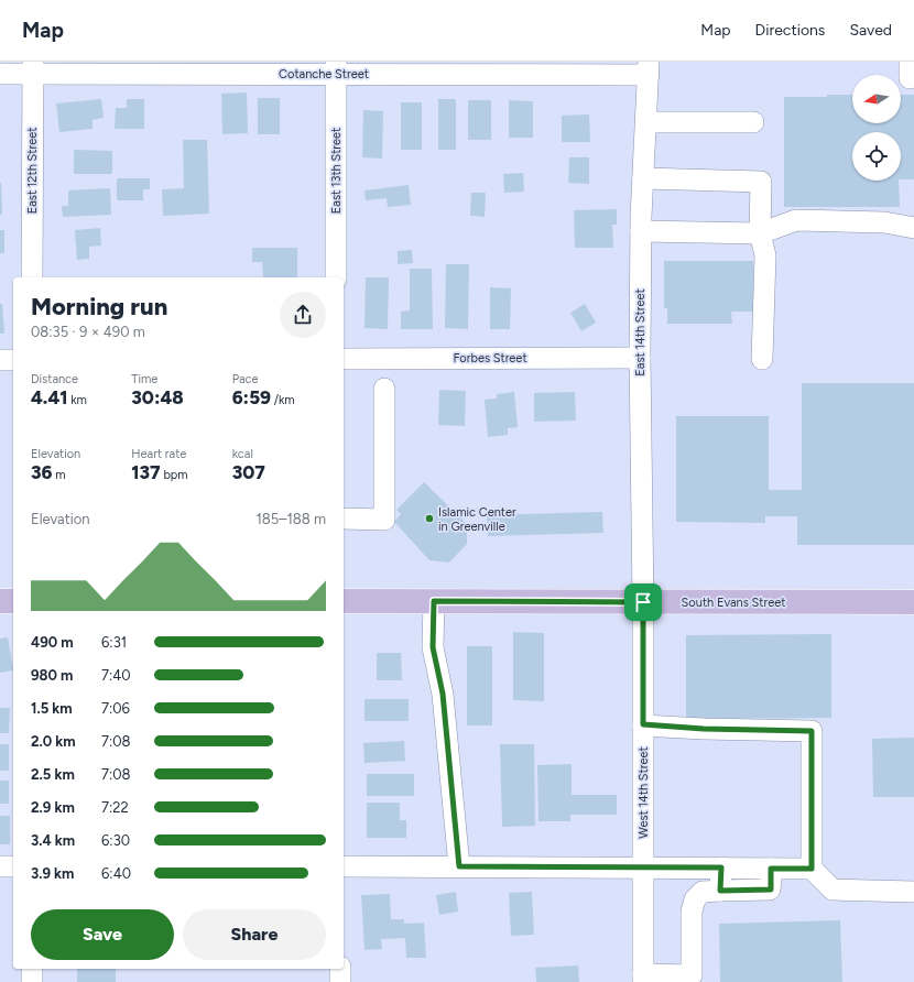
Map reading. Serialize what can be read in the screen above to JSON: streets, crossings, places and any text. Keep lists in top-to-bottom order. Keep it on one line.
{"streets":{"main road":["South Evans Street"],"street":["Cotanche Street","East 12th Street","East 13th Street","East 14th Street","Forbes Street","West 14th Street"]},"crossings":[["Cotanche Street","East 12th Street"],["Cotanche Street","East 13th Street"],["Cotanche Street","East 14th Street"],["East 14th Street","Forbes Street"],["East 14th Street","South Evans Street"],["East 14th Street","West 14th Street"],["South Evans Street","West 14th Street"]],"places":["Islamic Center in Greenville"],"north":"left","page":{"header":"Map","nav":["Map","Directions","Saved"],"heading":["Morning run","08:35 · 9 × 490 m"],"stats":[["Distance","4.41 km"],["Time","30:48"],["Pace","6:59 /km"],["Elevation","36 m"],["Heart rate","137 bpm"],["kcal","307"]],"chart":["Elevation","185–188 m"],"list":[{"name":"490 m","note":"6:31"},{"name":"980 m","note":"7:40"},{"name":"1.5 km","note":"7:06"},{"name":"2.0 km","note":"7:08"},{"name":"2.5 km","note":"7:08"},{"name":"2.9 km","note":"7:22"},{"name":"3.4 km","note":"6:30"},{"name":"3.9 km","note":"6:40"}],"buttons":["Save","Share"]}}
